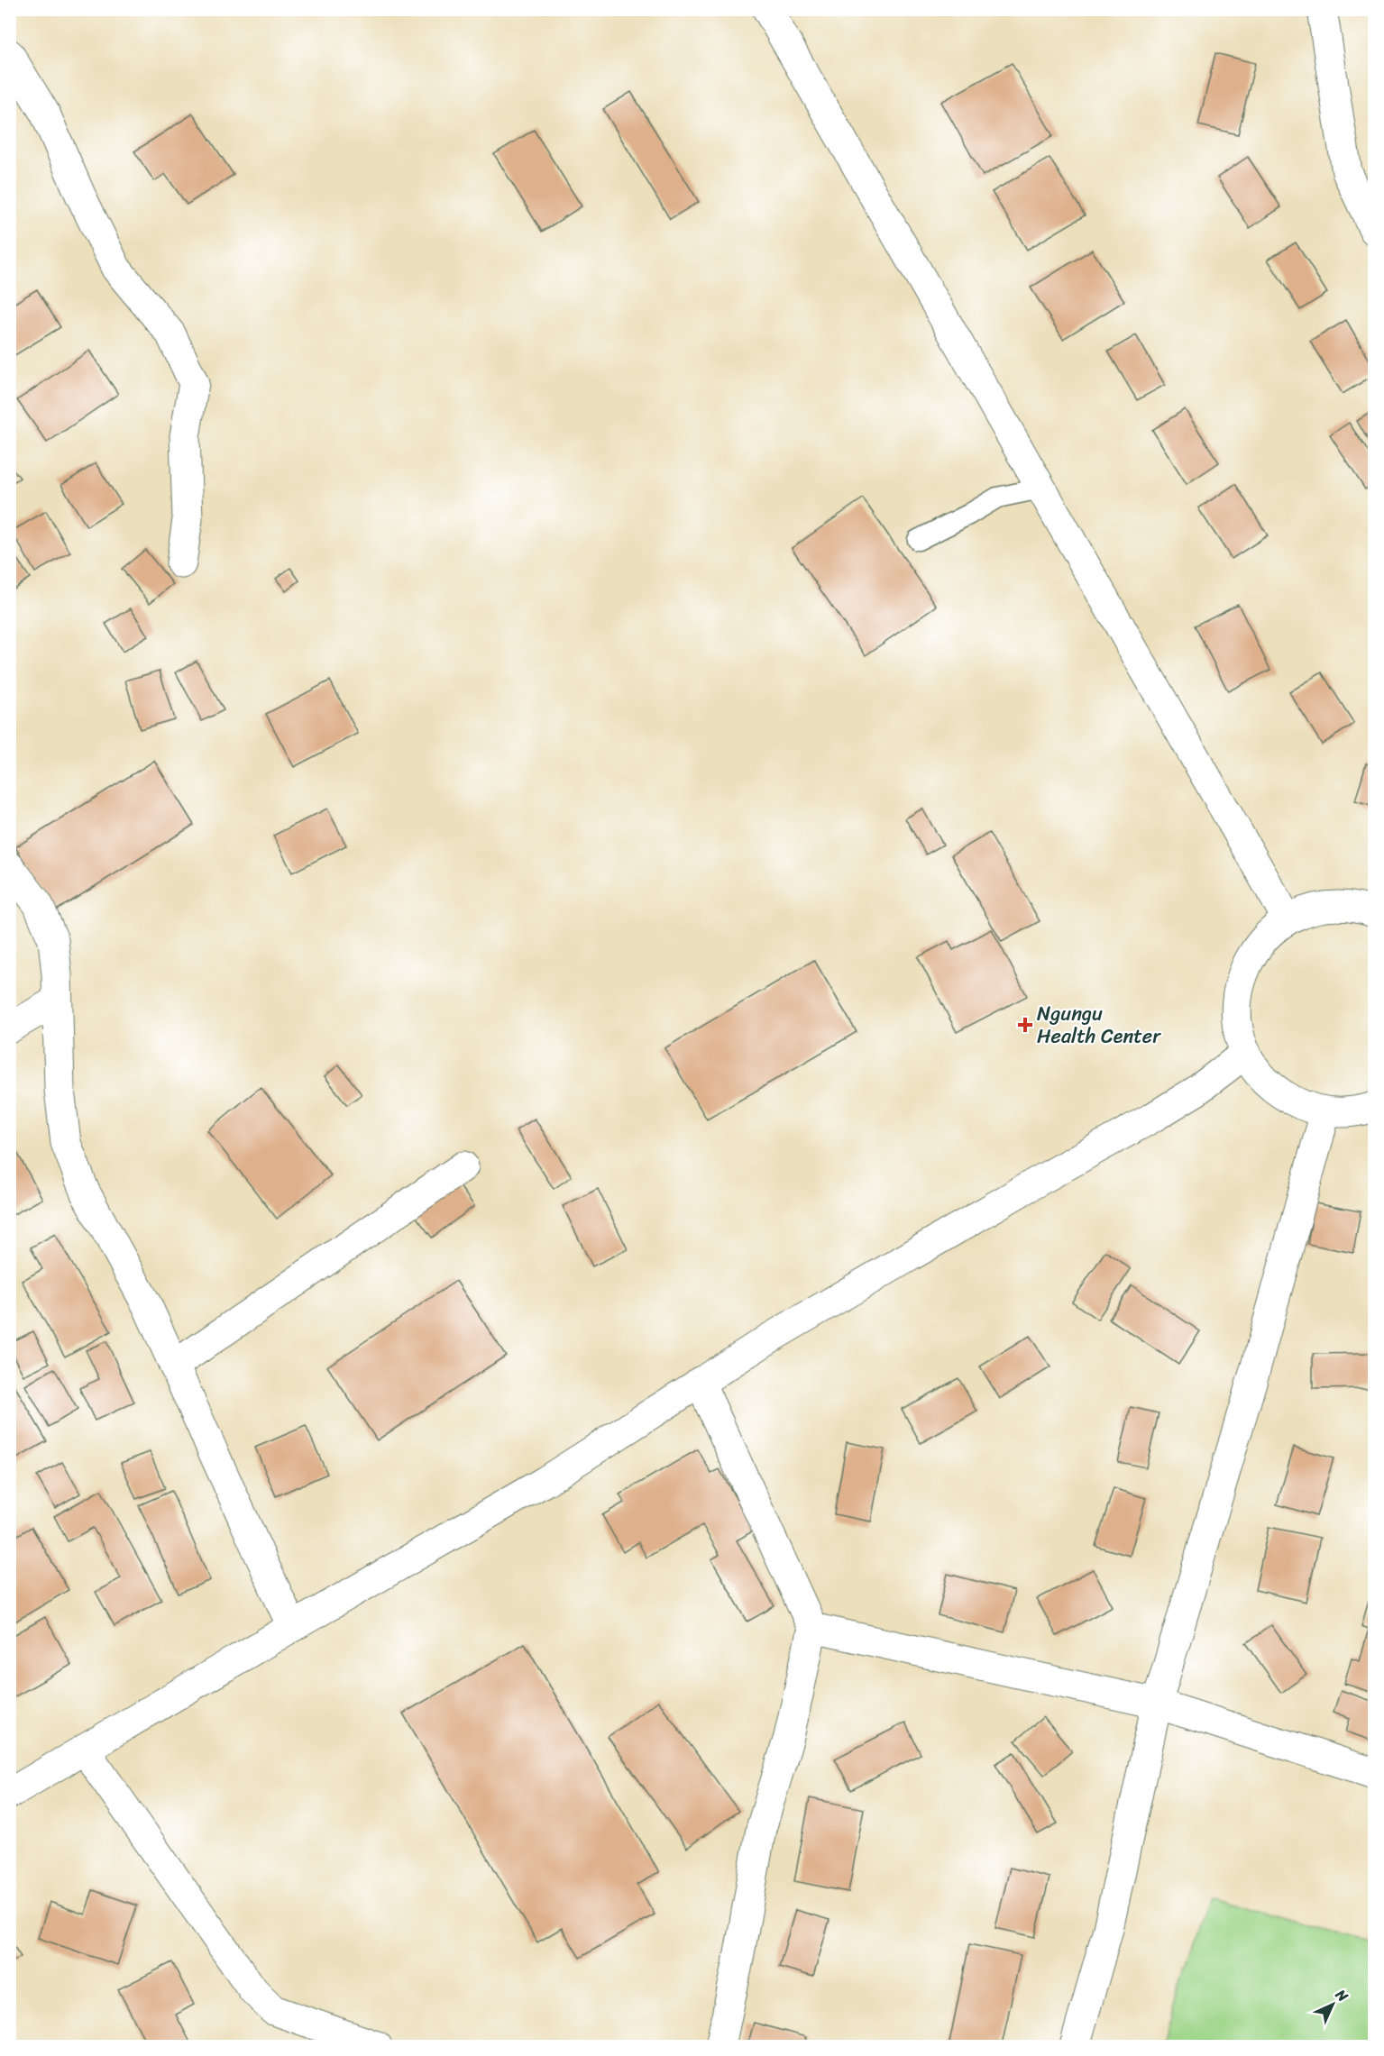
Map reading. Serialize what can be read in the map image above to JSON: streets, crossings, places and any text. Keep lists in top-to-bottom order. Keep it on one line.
{"places":{"health":["Ngungu Health Center"]},"north":"top right"}
